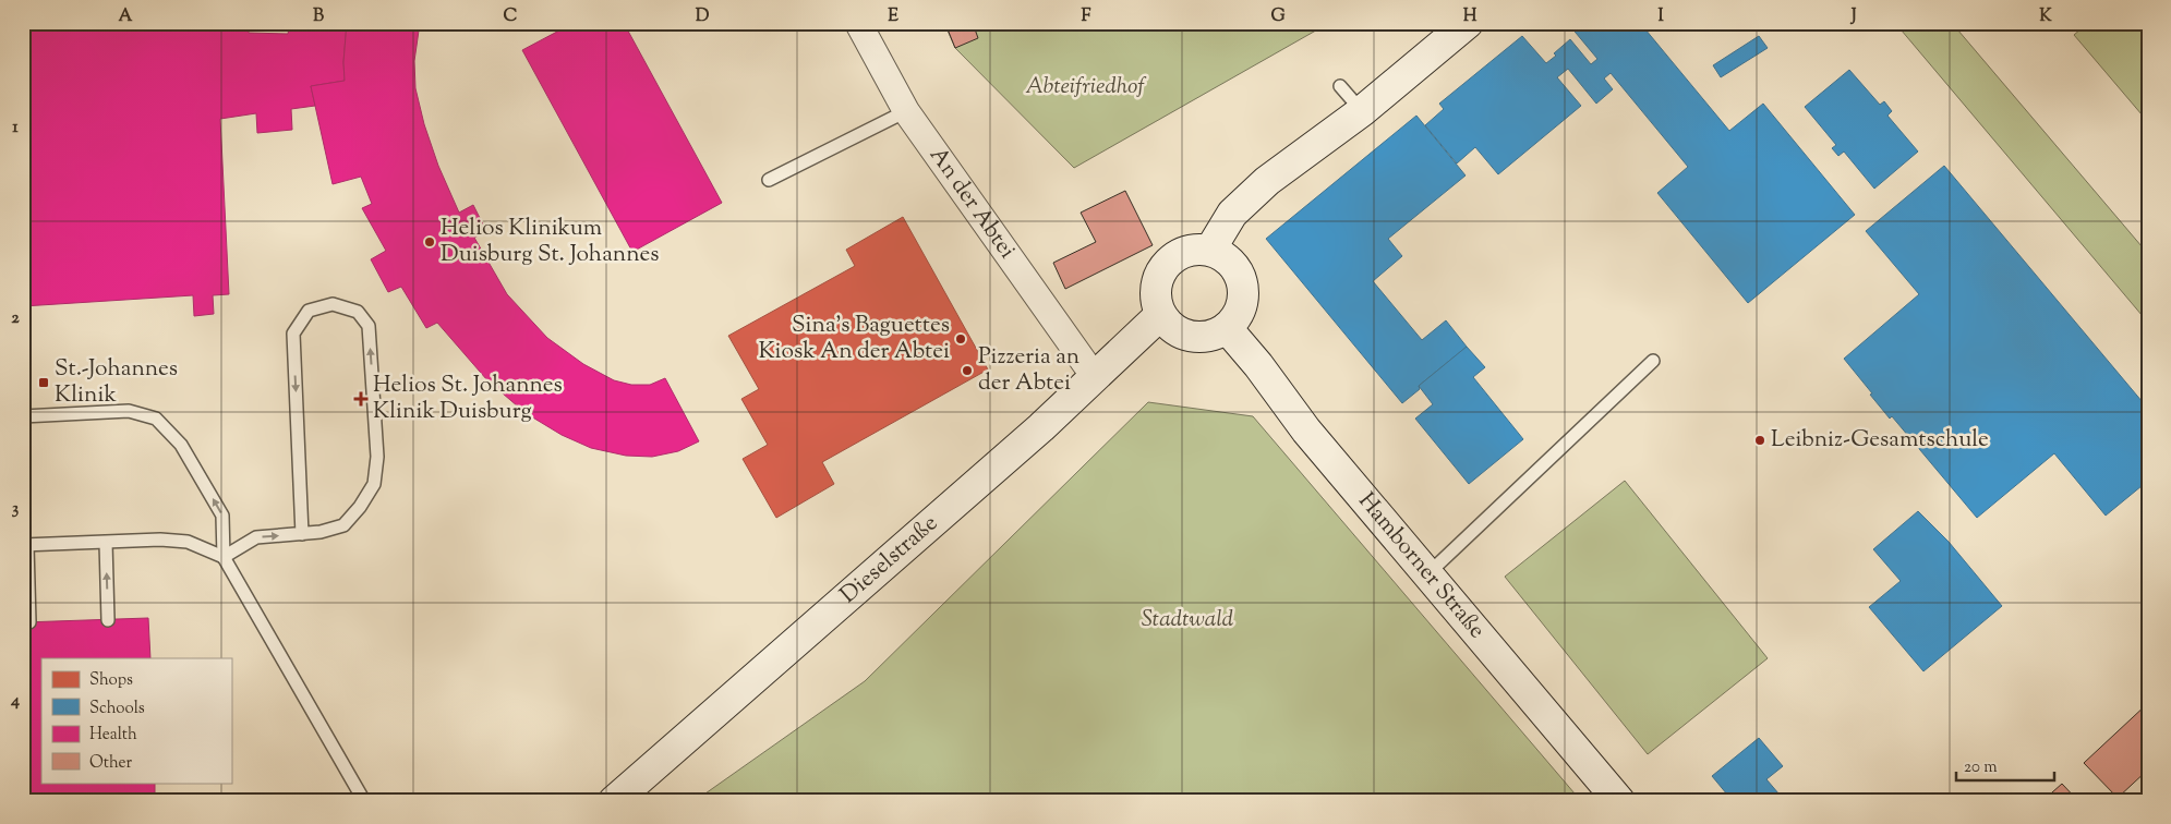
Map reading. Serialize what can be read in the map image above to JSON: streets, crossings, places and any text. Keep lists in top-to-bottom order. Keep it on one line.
{"streets":{"street":["An der Abtei","Dieselstraße","Hamborner Straße"]},"crossings":[["An der Abtei","Dieselstraße"],["Dieselstraße","Hamborner Straße"]],"parks":["Abteifriedhof","Stadtwald"],"places":{"other":["Helios Klinikum Duisburg St. Johannes","Sina's Baguettes Kiosk An der Abtei","Pizzeria an der Abtei","Leibniz-Gesamtschule"],"transit":["St.-Johannes Klinik"],"health":["Helios St. Johannes Klinik Duisburg"]},"legend":["Shops","Schools","Health","Other"],"scale_bar":"20 m","grid":{"columns":["A","B","C","D","E","F","G","H","I","J","K"],"rows":["1","2","3","4"]}}
